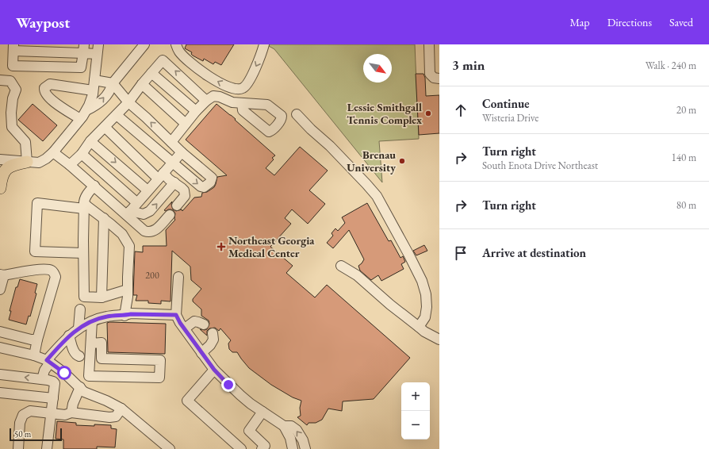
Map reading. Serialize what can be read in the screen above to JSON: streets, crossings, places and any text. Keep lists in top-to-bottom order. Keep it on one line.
{"places":{"other":["Lessie Smithgall Tennis Complex","Brenau University"],"health":["Northeast Georgia Medical Center"]},"house_numbers":["200"],"scale_bar":"50 m","north":"bottom right","page":{"header":"Waypost","nav":["Map","Directions","Saved"],"heading":["3 min","Walk · 240 m"],"list":[["Continue","Wisteria Drive","20 m"],["Turn right","South Enota Drive Northeast","140 m"],["Turn right","80 m"],"Arrive at destination"],"map_buttons":["+","−"],"scale":"50 m"}}
